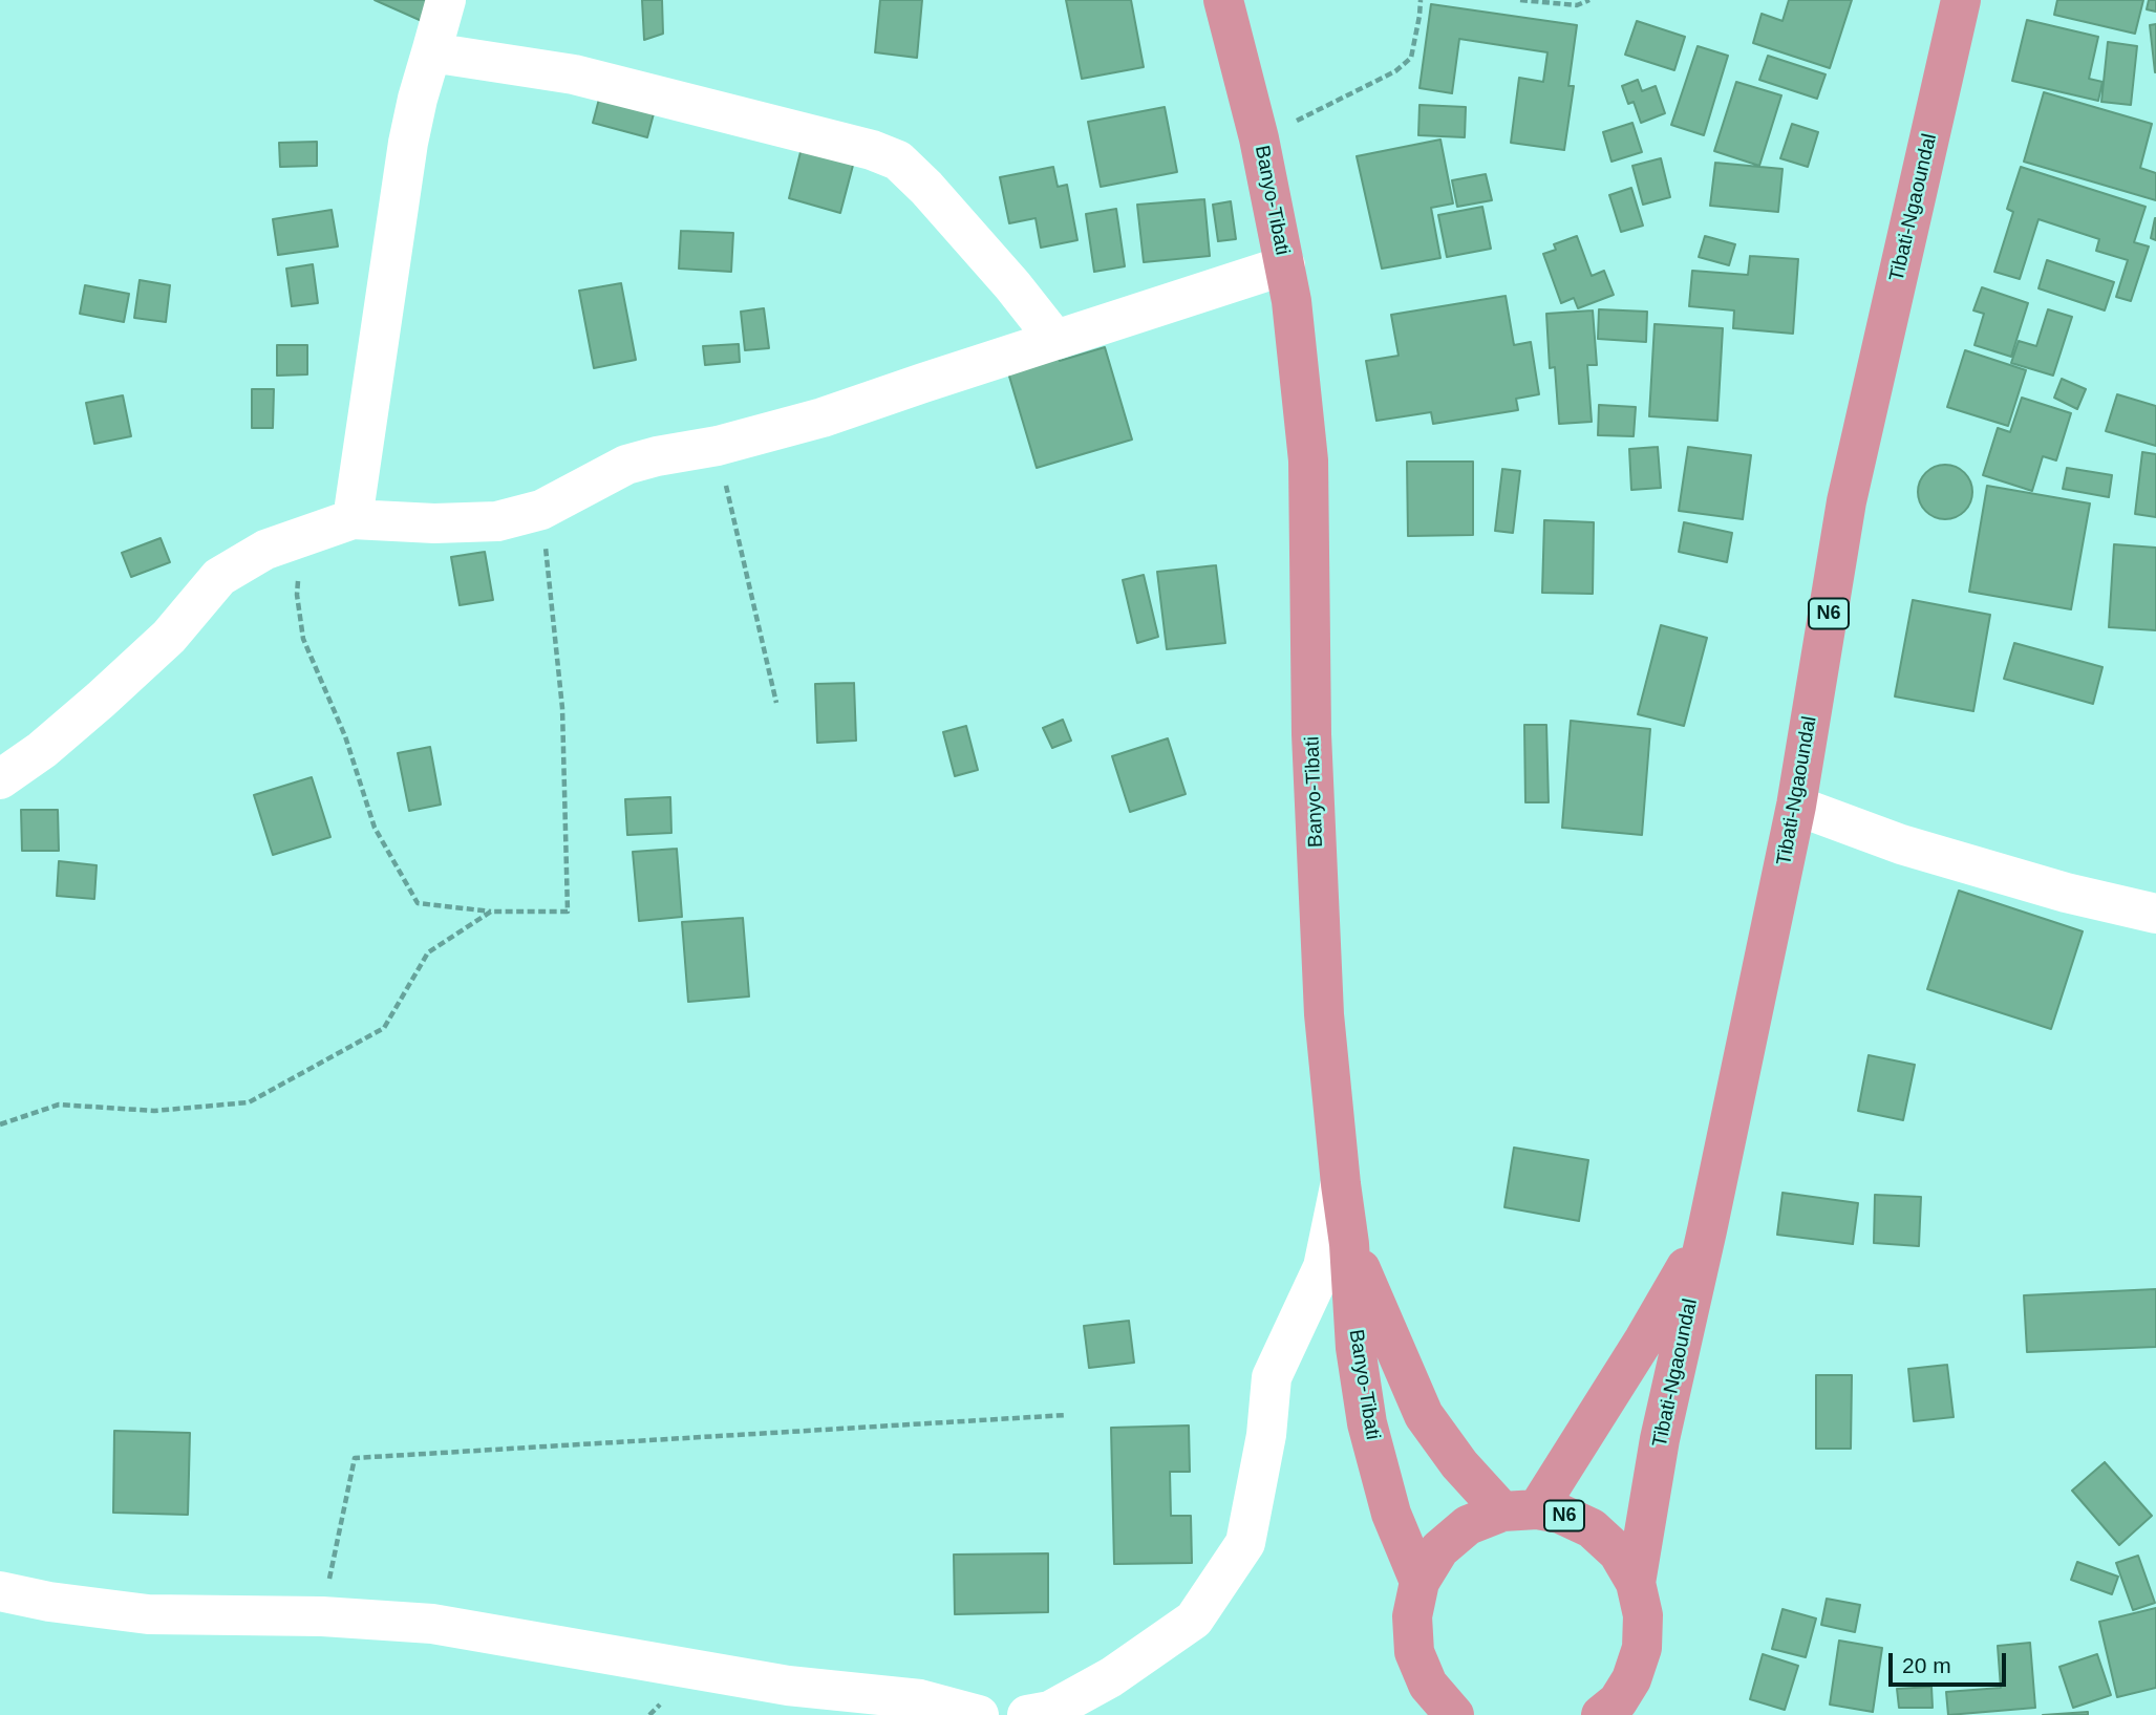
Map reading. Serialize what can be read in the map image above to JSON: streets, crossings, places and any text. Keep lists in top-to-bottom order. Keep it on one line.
{"streets":{"highway":["Banyo-Tibati","Tibati-Ngaoundal","N6"]},"crossings":[["Tibati-Ngaoundal","N6"]],"scale_bar":"20 m"}
